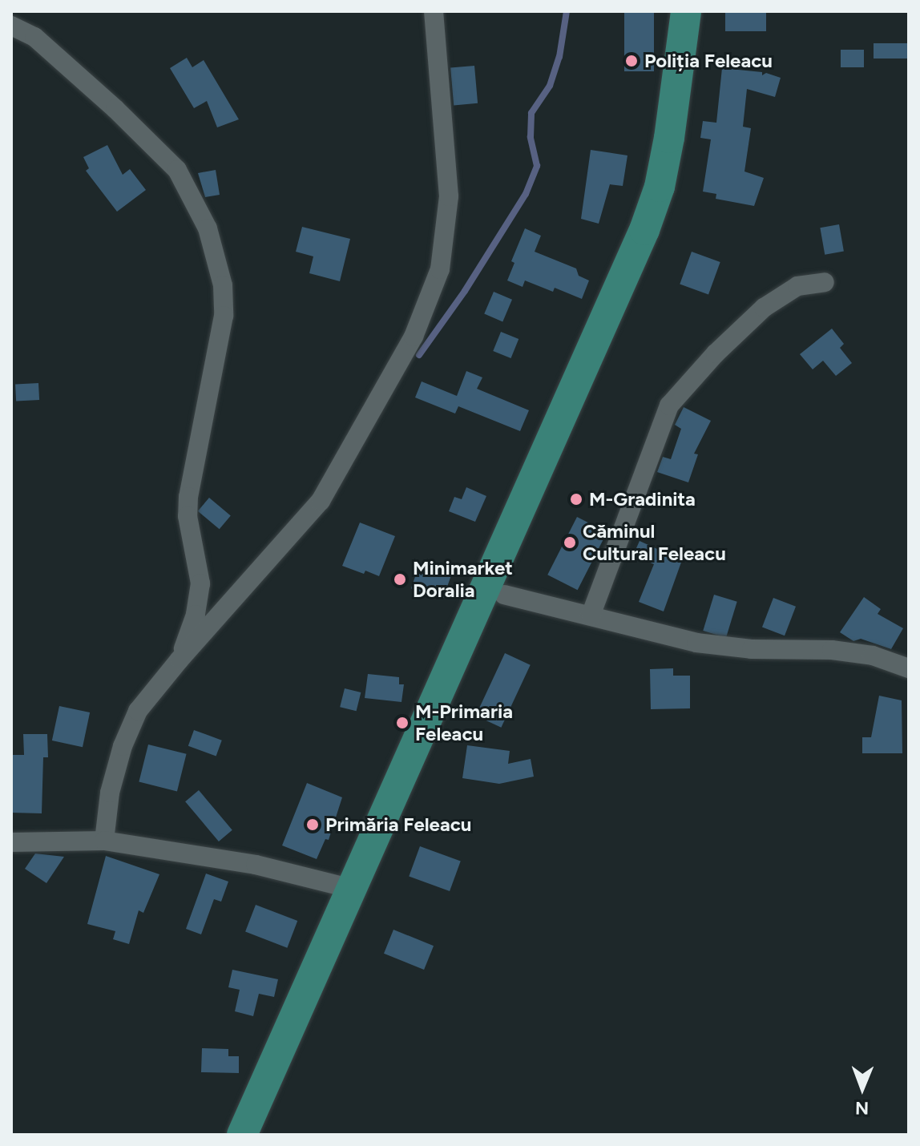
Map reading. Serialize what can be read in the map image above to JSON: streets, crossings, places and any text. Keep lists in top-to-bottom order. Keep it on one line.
{"places":["Poliția Feleacu","M-Gradinita","Căminul Cultural Feleacu","Minimarket Doralia","M-Primaria Feleacu","Primăria Feleacu"],"north":"bottom"}
